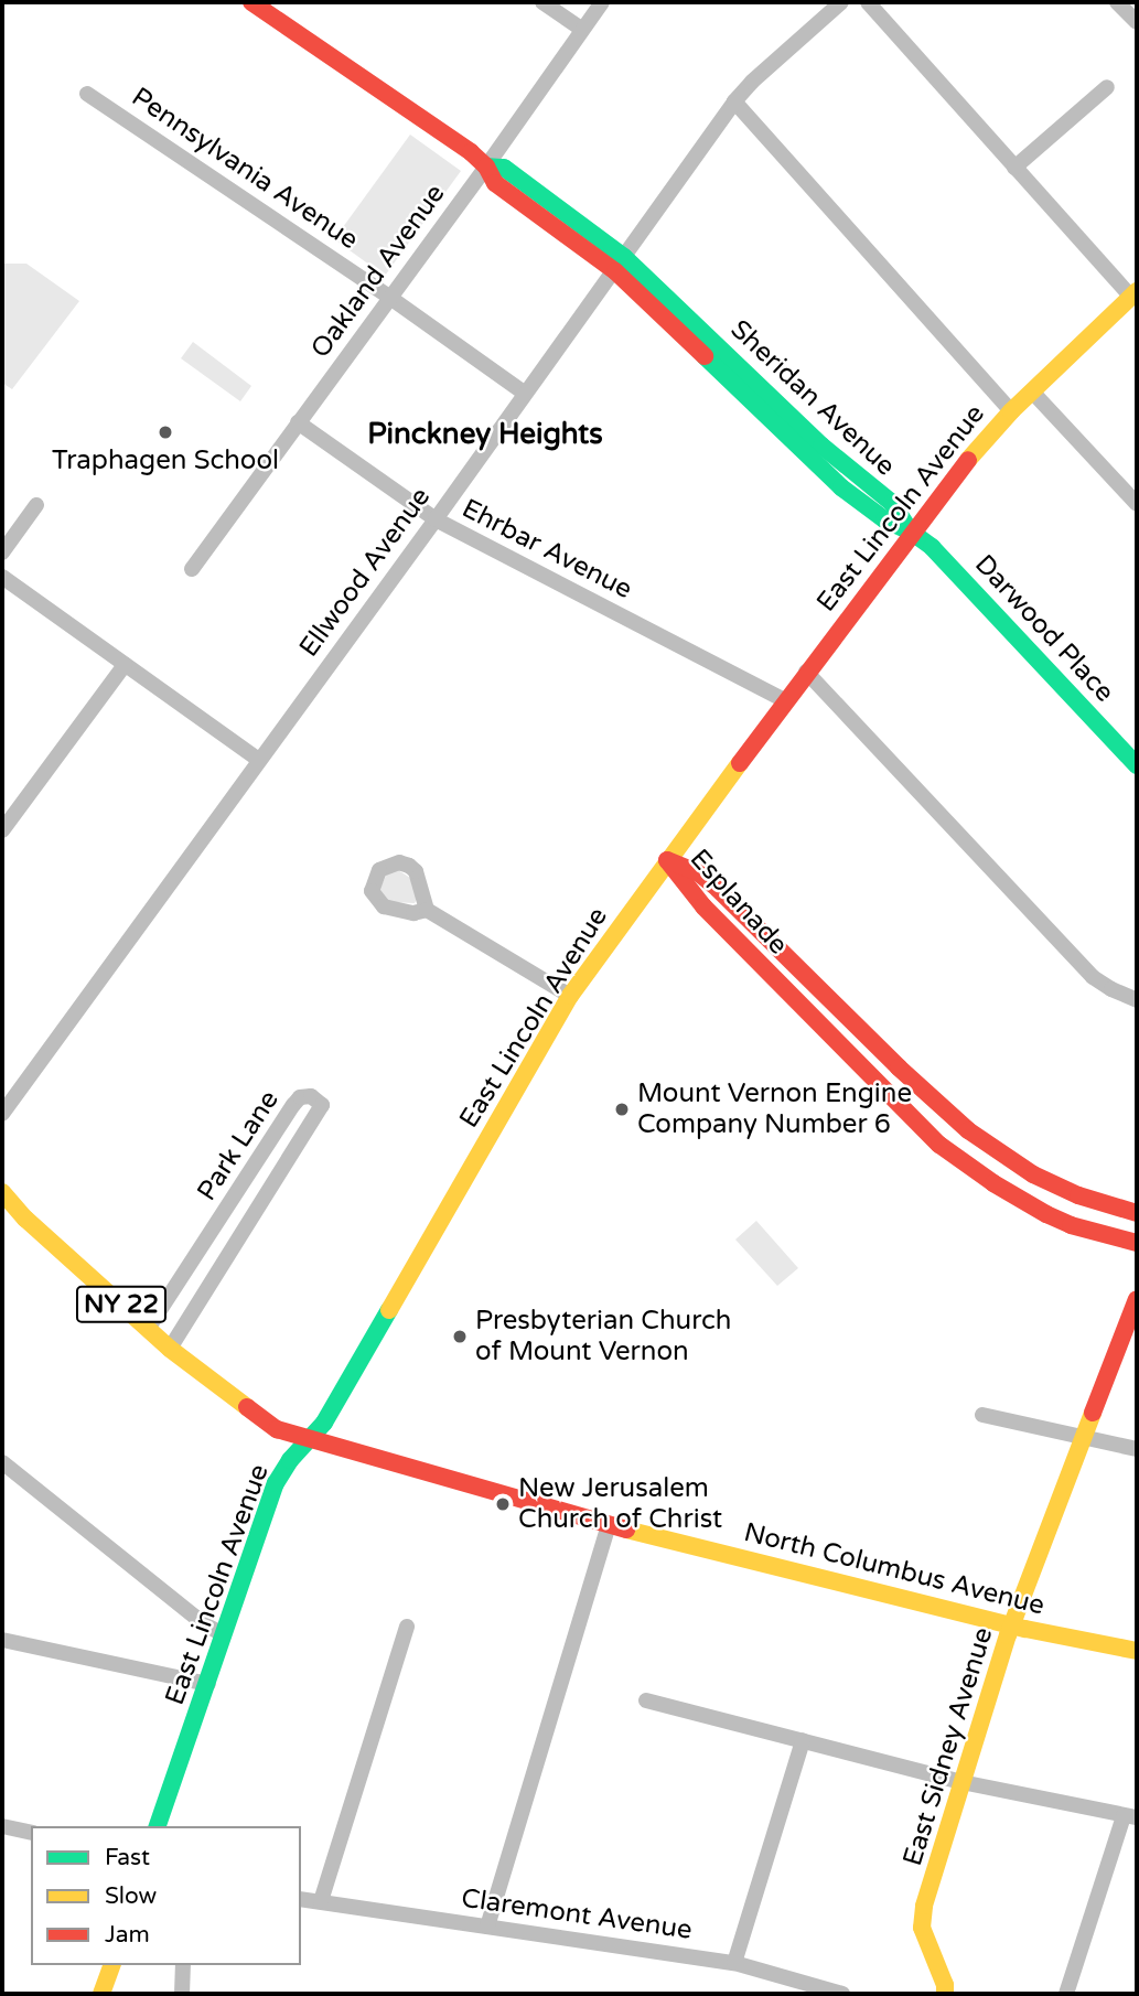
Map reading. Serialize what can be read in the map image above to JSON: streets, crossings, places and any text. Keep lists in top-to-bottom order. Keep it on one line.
{"streets":{"main road":["Sheridan Avenue","East Lincoln Avenue","Darwood Place","Esplanade","NY 22","North Columbus Avenue","East Sidney Avenue"],"street":["Pennsylvania Avenue","Oakland Avenue","Ehrbar Avenue","Ellwood Avenue","Park Lane","Claremont Avenue"]},"crossings":[["Pennsylvania Avenue","Oakland Avenue"],["Pennsylvania Avenue","Ellwood Avenue"],["Oakland Avenue","Sheridan Avenue"],["Oakland Avenue","Ehrbar Avenue"],["Sheridan Avenue","East Lincoln Avenue"],["Sheridan Avenue","Ellwood Avenue"],["Sheridan Avenue","Darwood Place"],["East Lincoln Avenue","Ehrbar Avenue"],["East Lincoln Avenue","Darwood Place"],["East Lincoln Avenue","Esplanade"],["East Lincoln Avenue","North Columbus Avenue"],["Ehrbar Avenue","Ellwood Avenue"],["Park Lane","North Columbus Avenue"],["North Columbus Avenue","East Sidney Avenue"]],"districts":["Pinckney Heights"],"places":["Traphagen School","Mount Vernon Engine Company Number 6","Presbyterian Church of Mount Vernon","New Jerusalem Church of Christ"],"legend":["Fast","Slow","Jam"]}
